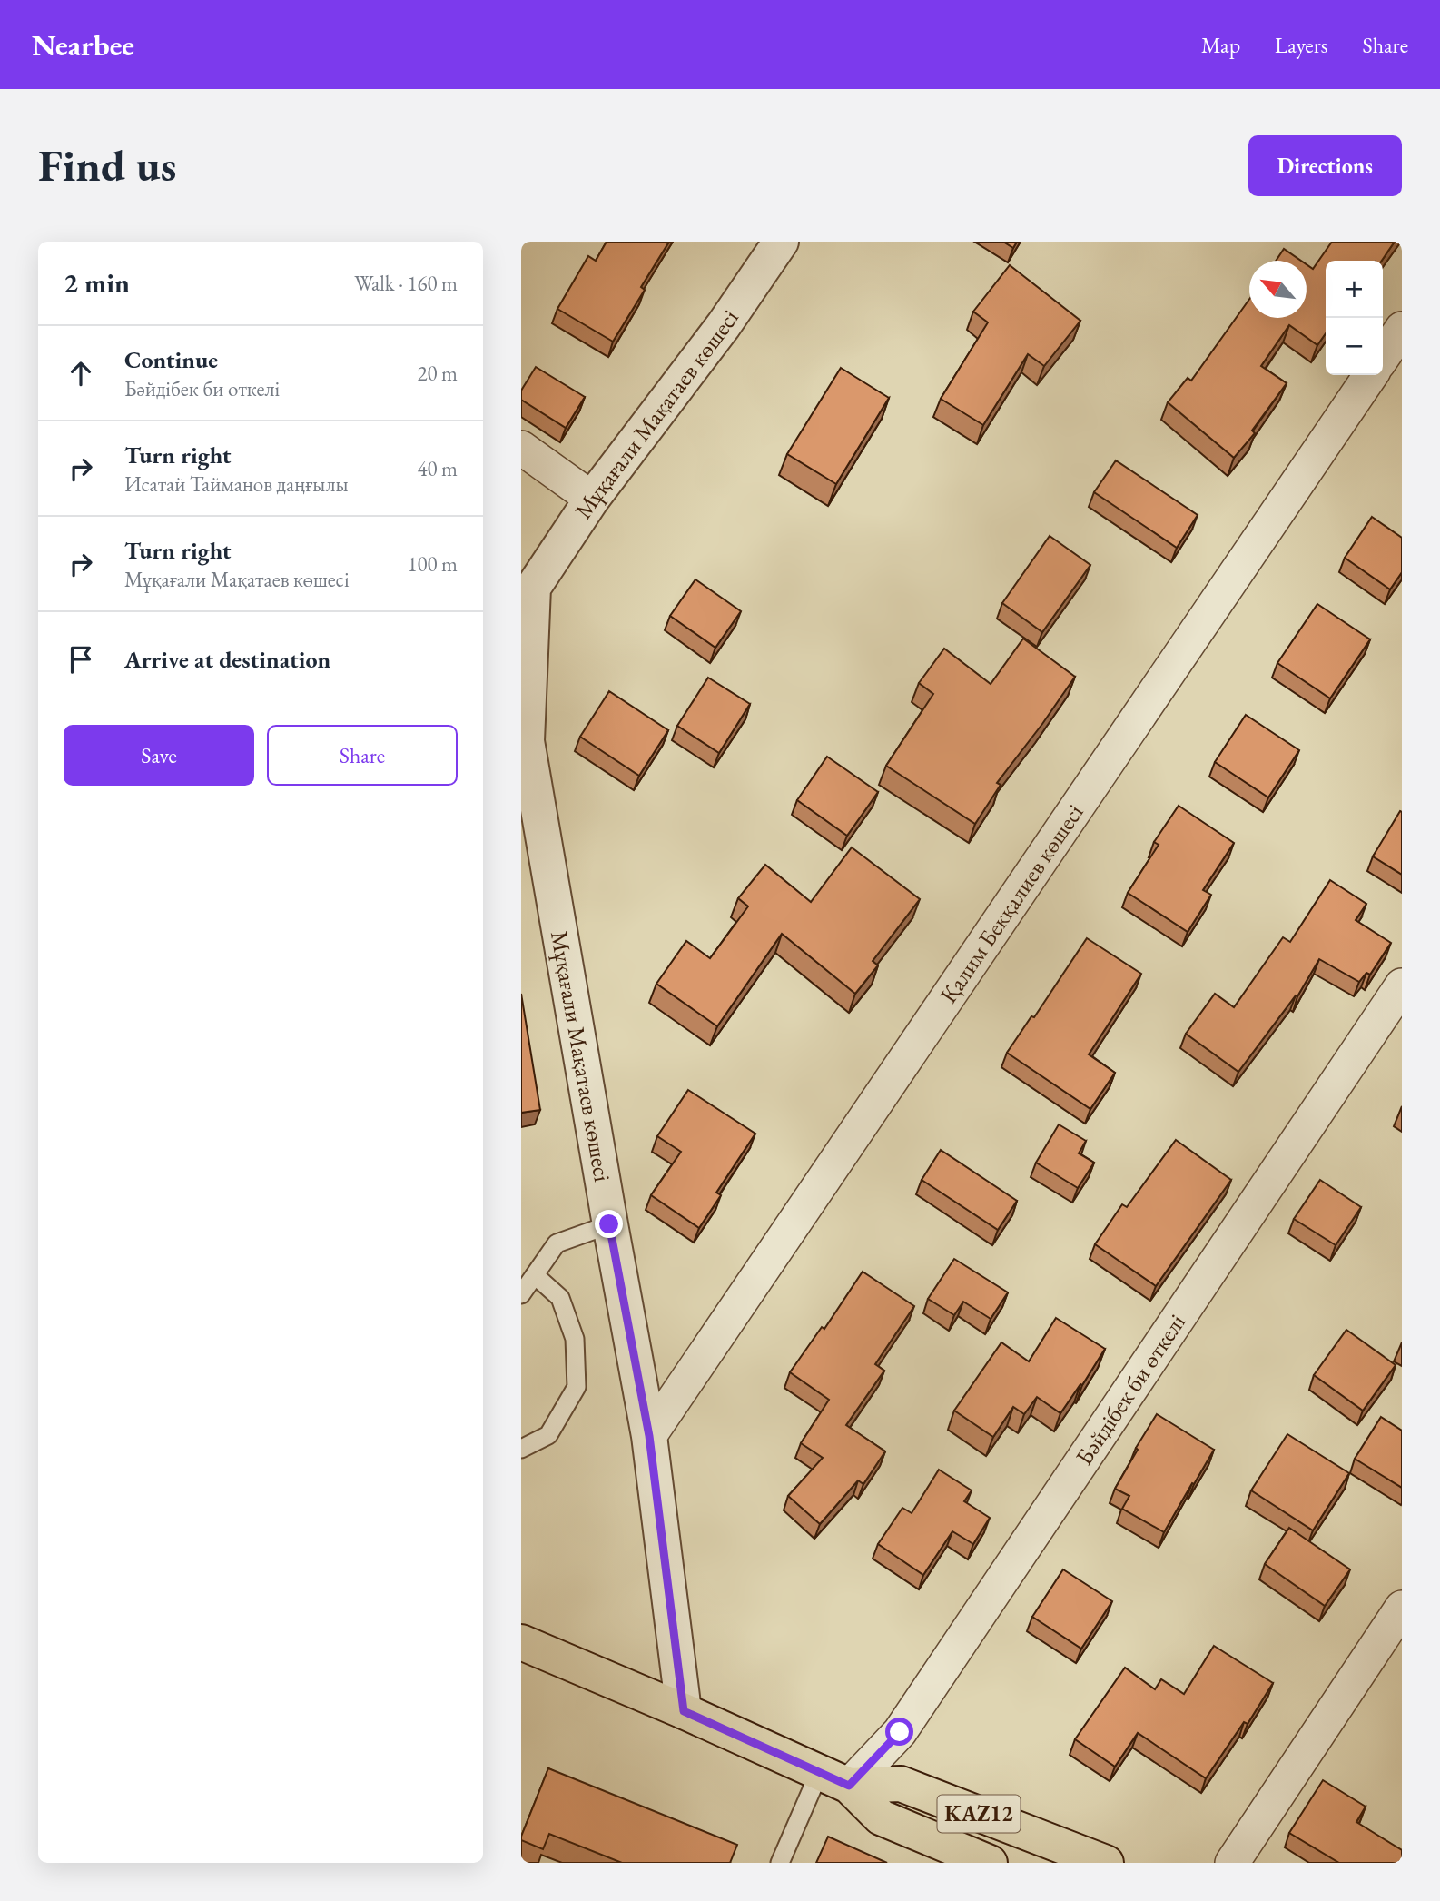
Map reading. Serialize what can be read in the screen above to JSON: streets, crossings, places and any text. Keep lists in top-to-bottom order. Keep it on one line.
{"streets":{"main road":["KAZ12"],"street":["Мұқағали Мақатаев көшесі","Қалим Бекқалиев көшесі","Бәйдібек би өткелі"]},"crossings":[["Мұқағали Мақатаев көшесі","Қалим Бекқалиев көшесі"],["Мұқағали Мақатаев көшесі","KAZ12"],["Бәйдібек би өткелі","KAZ12"]],"north":"top left","page":{"header":"Nearbee","nav":["Map","Layers","Share"],"buttons":["Directions",["Save","Share"]],"title":"Find us","heading":["2 min","Walk · 160 m"],"map_buttons":["+","−"],"list":[["Continue","Бәйдібек би өткелі","20 m"],["Turn right","Исатай Тайманов даңғылы","40 m"],["Turn right","Мұқағали Мақатаев көшесі","100 m"],"Arrive at destination"]}}
